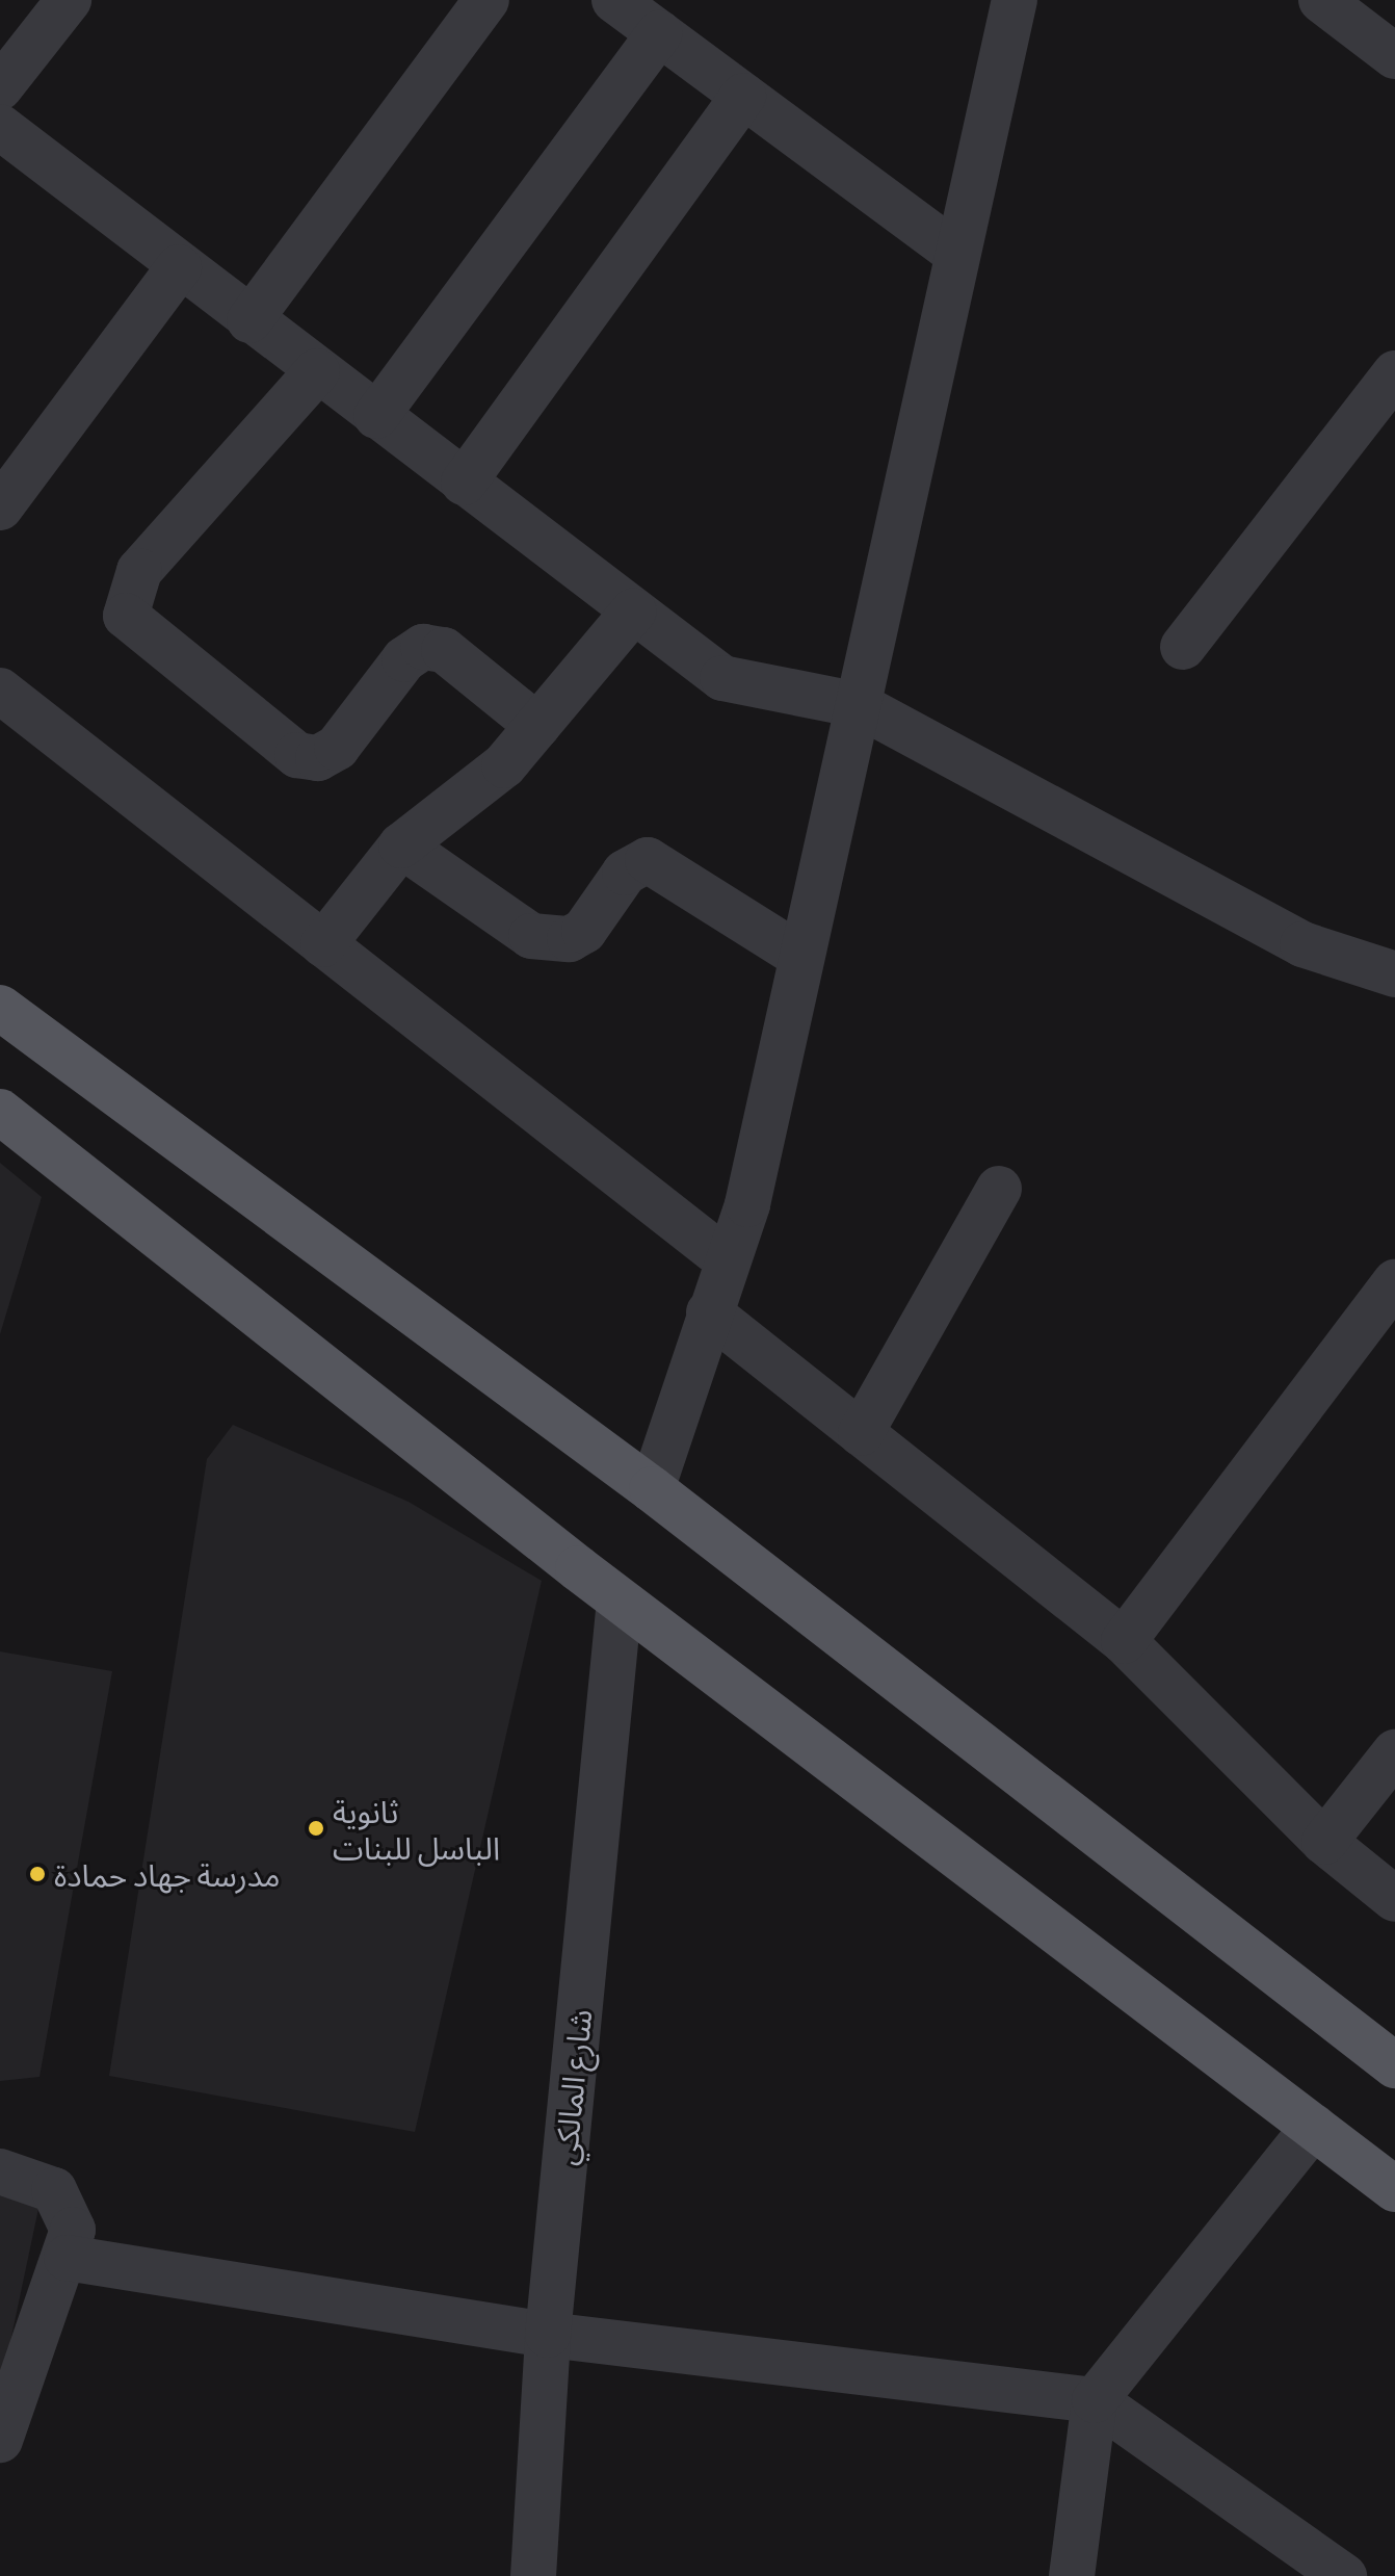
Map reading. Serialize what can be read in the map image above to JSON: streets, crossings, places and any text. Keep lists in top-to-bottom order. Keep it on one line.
{"streets":{"street":["شارع المالكي"]},"places":["ثانوية الباسل للبنات","مدرسة جهاد حمادة"]}
